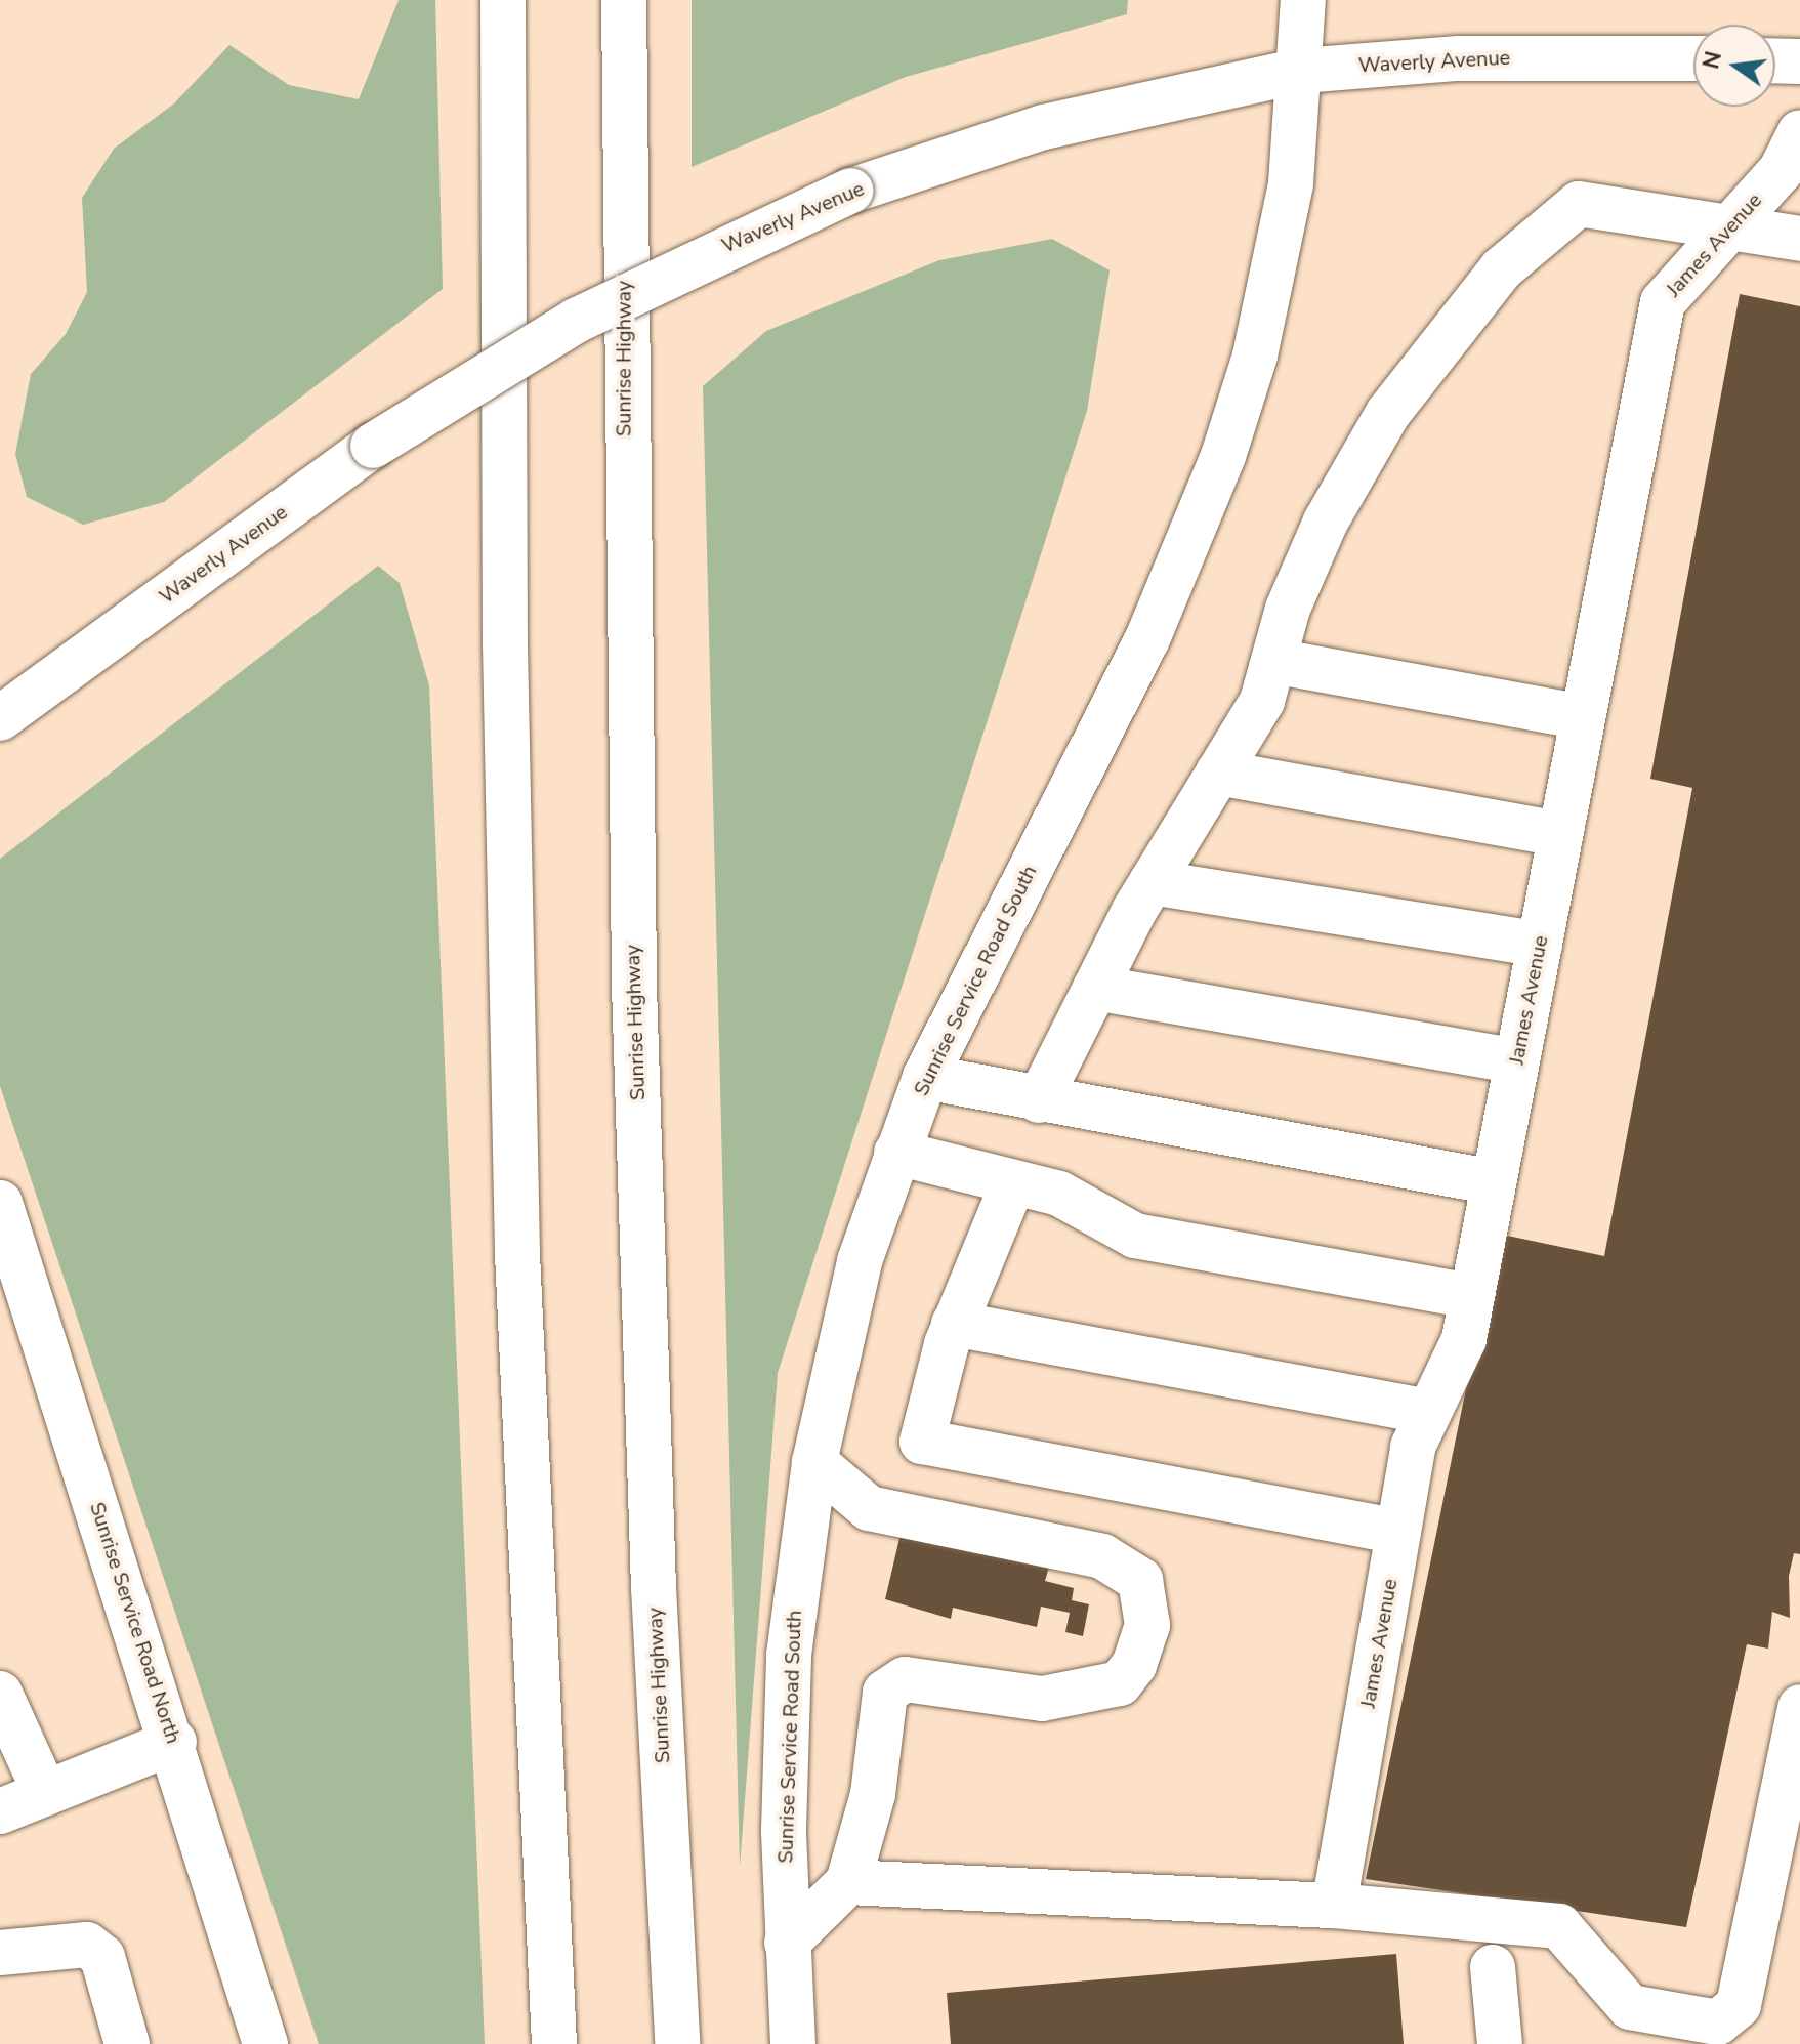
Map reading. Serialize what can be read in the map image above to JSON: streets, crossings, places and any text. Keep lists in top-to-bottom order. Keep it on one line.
{"streets":{"main road":["Waverly Avenue","James Avenue","Sunrise Highway","Sunrise Service Road South","Sunrise Service Road North"]},"crossings":[["Waverly Avenue","Sunrise Service Road South"]],"north":"left"}
